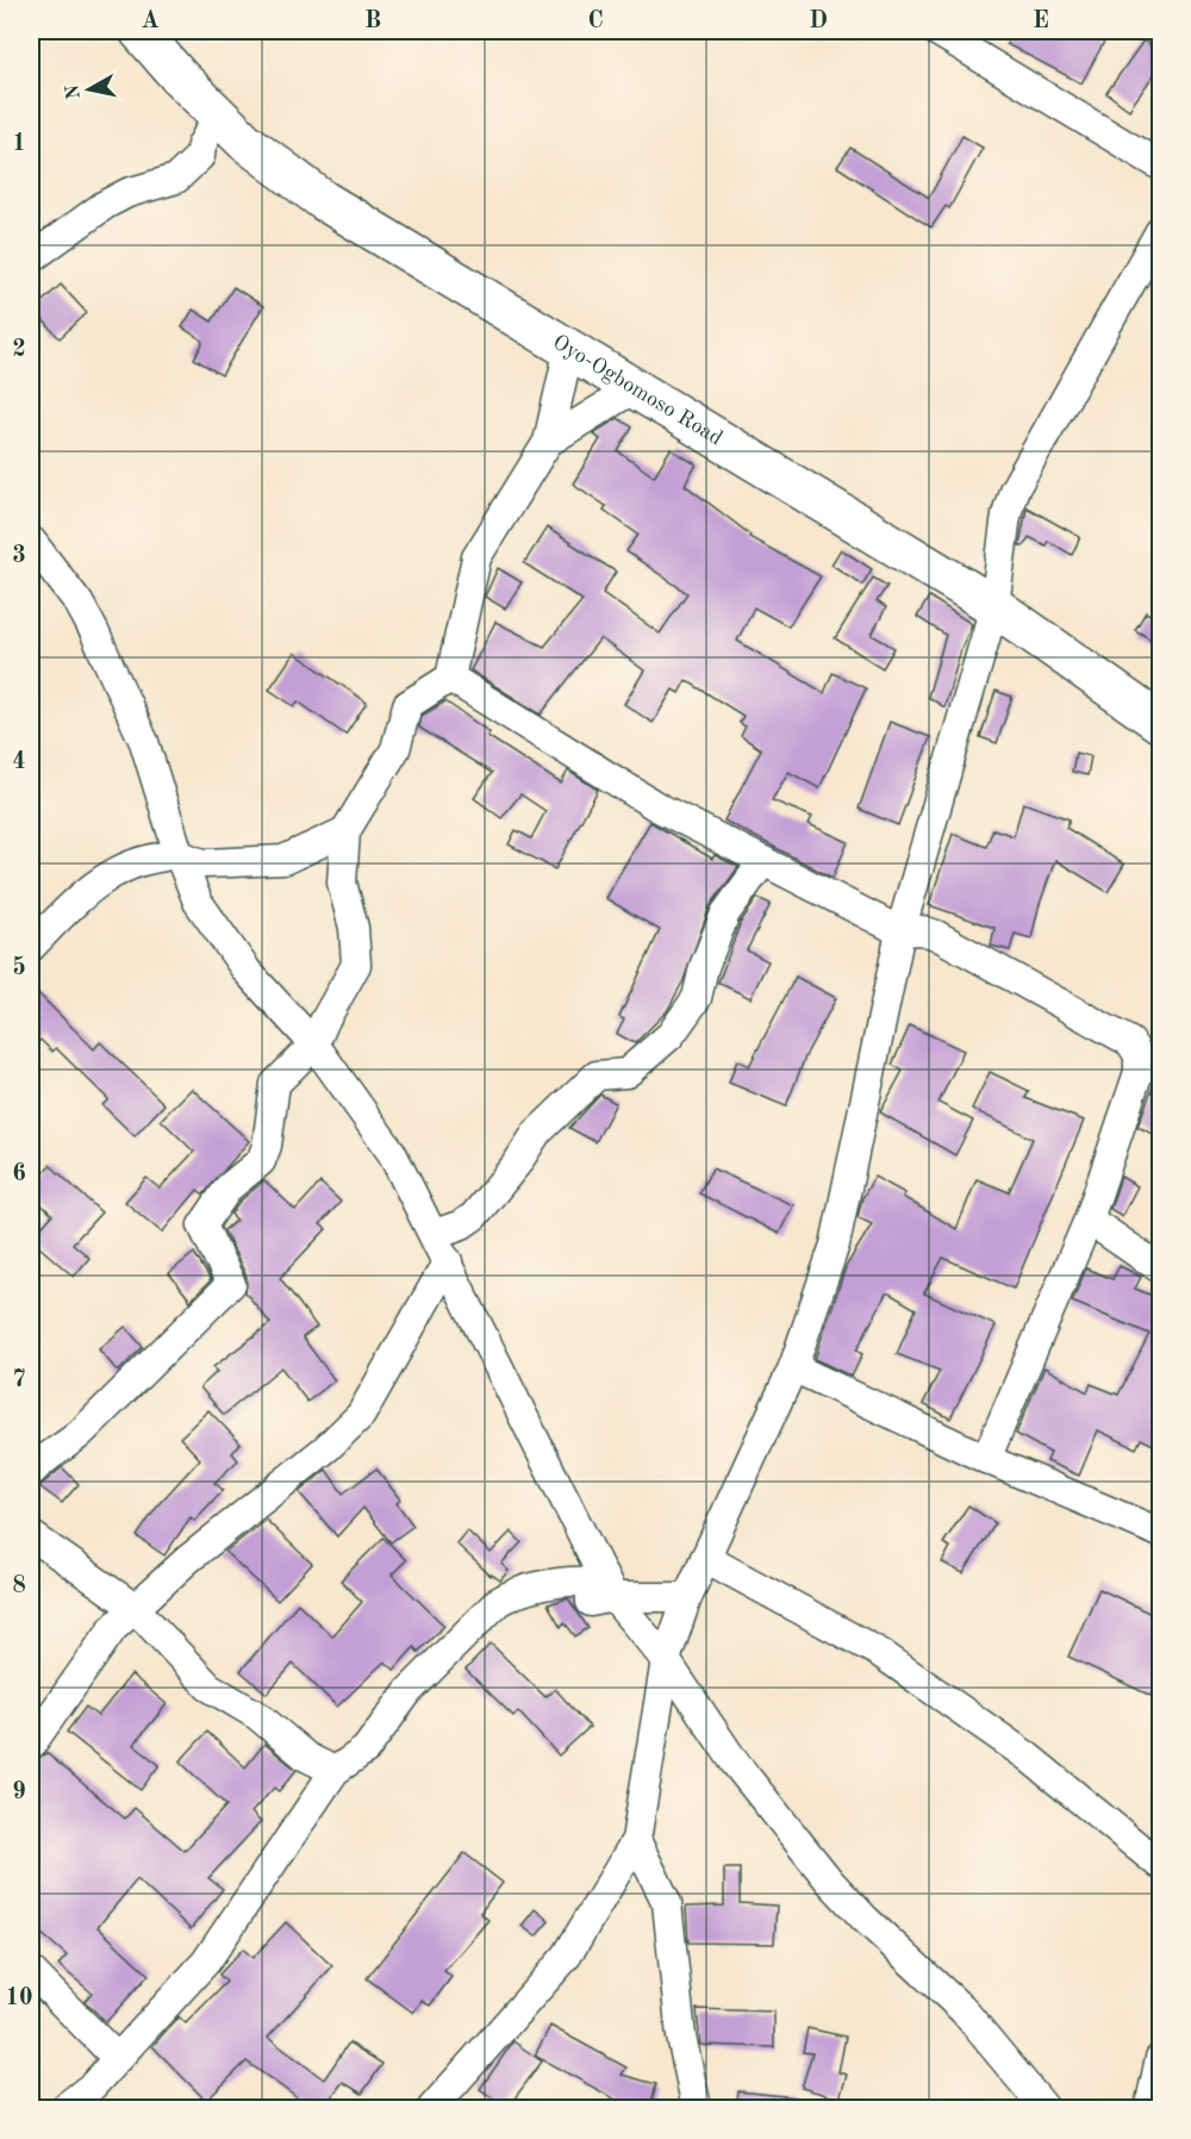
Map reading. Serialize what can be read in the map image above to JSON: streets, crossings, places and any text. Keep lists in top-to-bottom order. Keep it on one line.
{"streets":{"highway":["Oyo-Ogbomoso Road"]},"north":"left","grid":{"columns":["A","B","C","D","E"],"rows":["1","2","3","4","5","6","7","8","9","10"]}}
